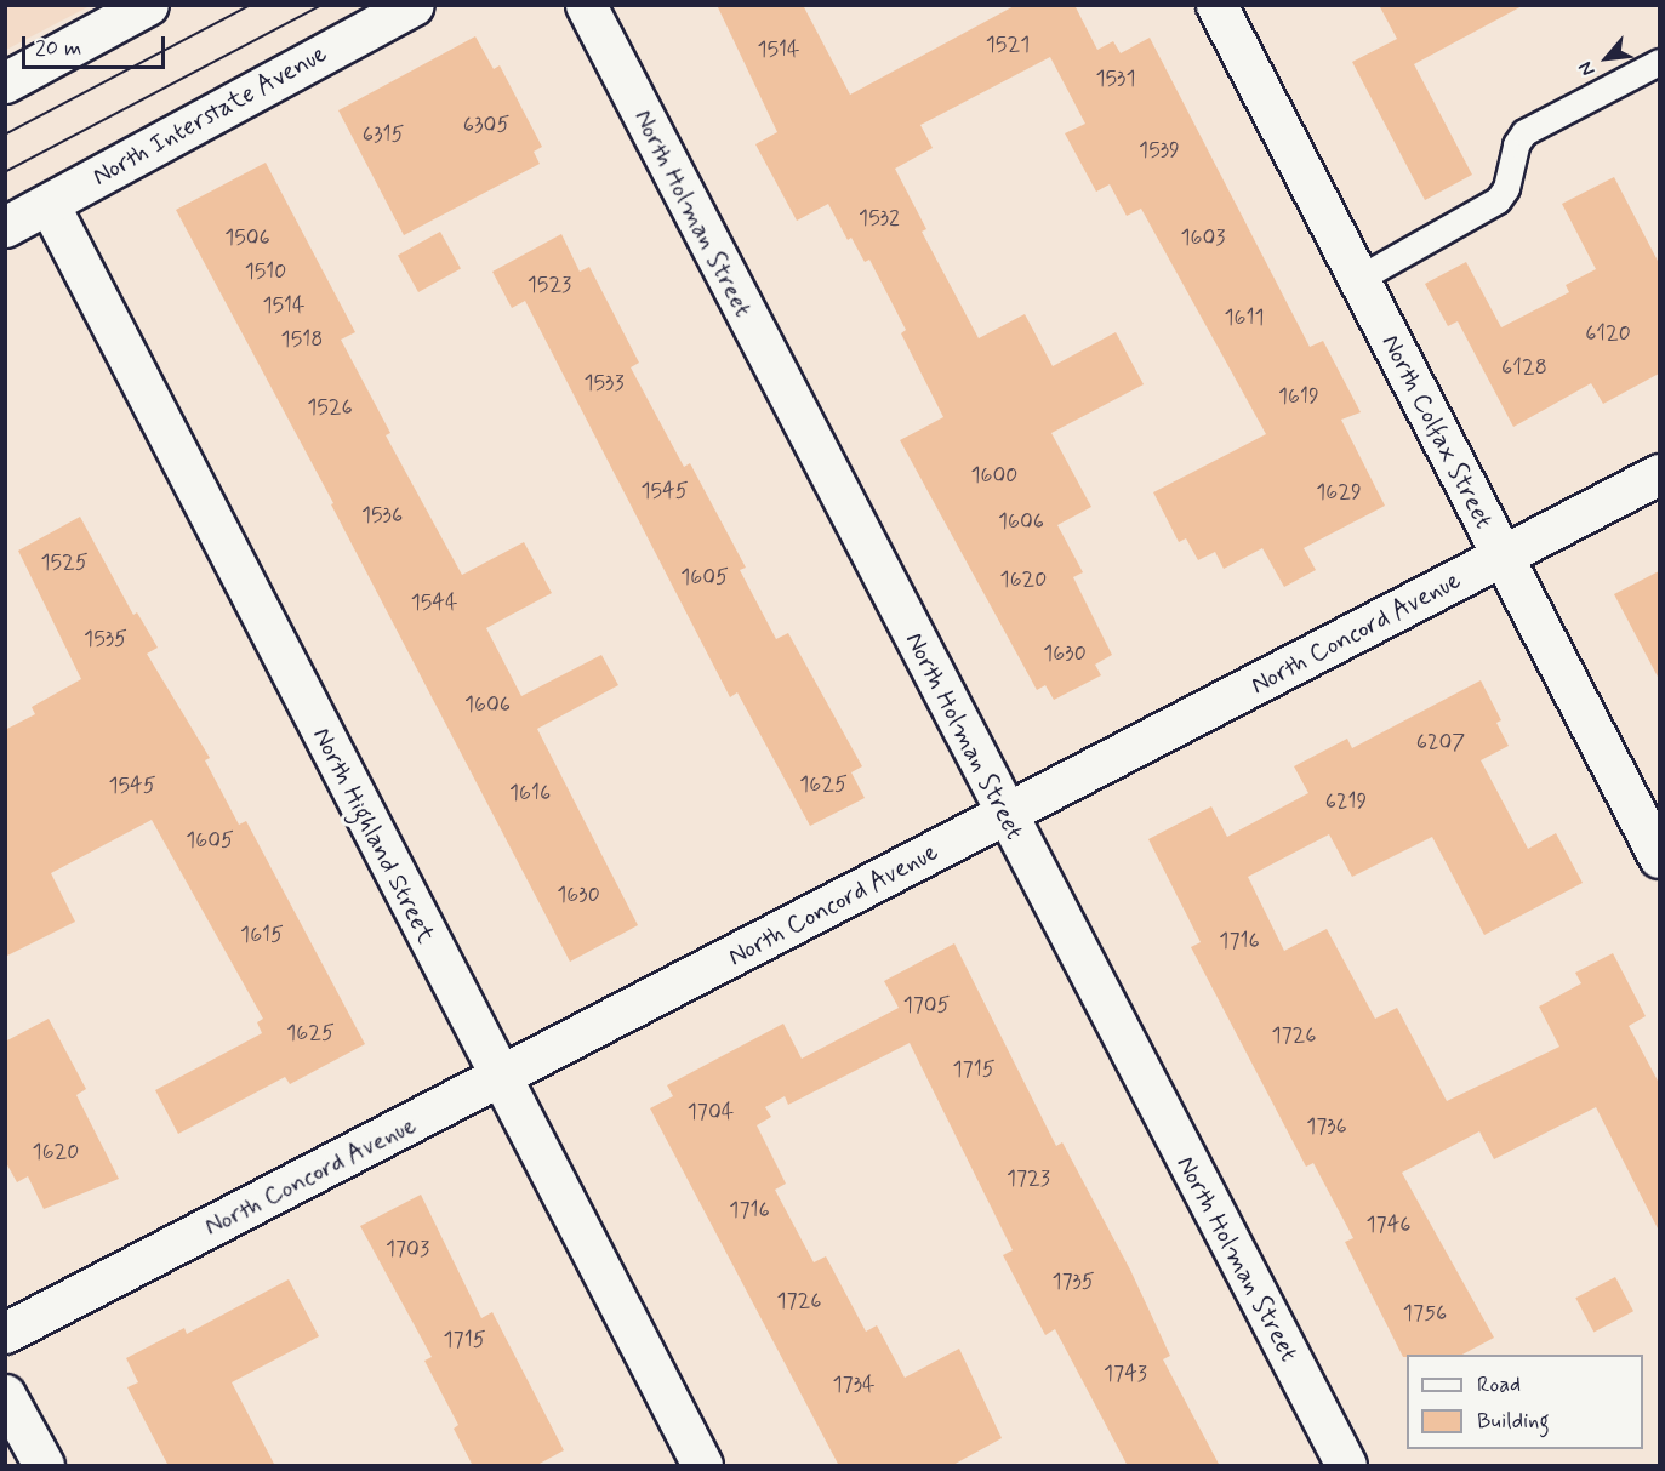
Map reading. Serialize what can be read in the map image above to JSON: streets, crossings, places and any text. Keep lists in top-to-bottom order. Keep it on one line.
{"streets":{"street":["North Interstate Avenue","North Holman Street","North Colfax Street","North Concord Avenue","North Highland Street"]},"crossings":[["North Interstate Avenue","North Highland Street"],["North Holman Street","North Concord Avenue"],["North Colfax Street","North Concord Avenue"],["North Concord Avenue","North Highland Street"]],"house_numbers":["1521","1514","1531","6305","6315","1539","1532","1506","1603","1510","1523","1514","1611","6120","1518","6128","1533","1619","1526","1600","1545","1629","1536","1606","1525","1605","1620","1544","1535","1630","1606","6207","1625","1545","1616","6219","1605","1630","1615","1716","1705","1625","1726","1715","1704","1736","1620","1723","1716","1746","1703","1735","1726","1756","1715","1743","1734"],"legend":["Road","Building"],"scale_bar":"20 m","north":"bottom left"}
